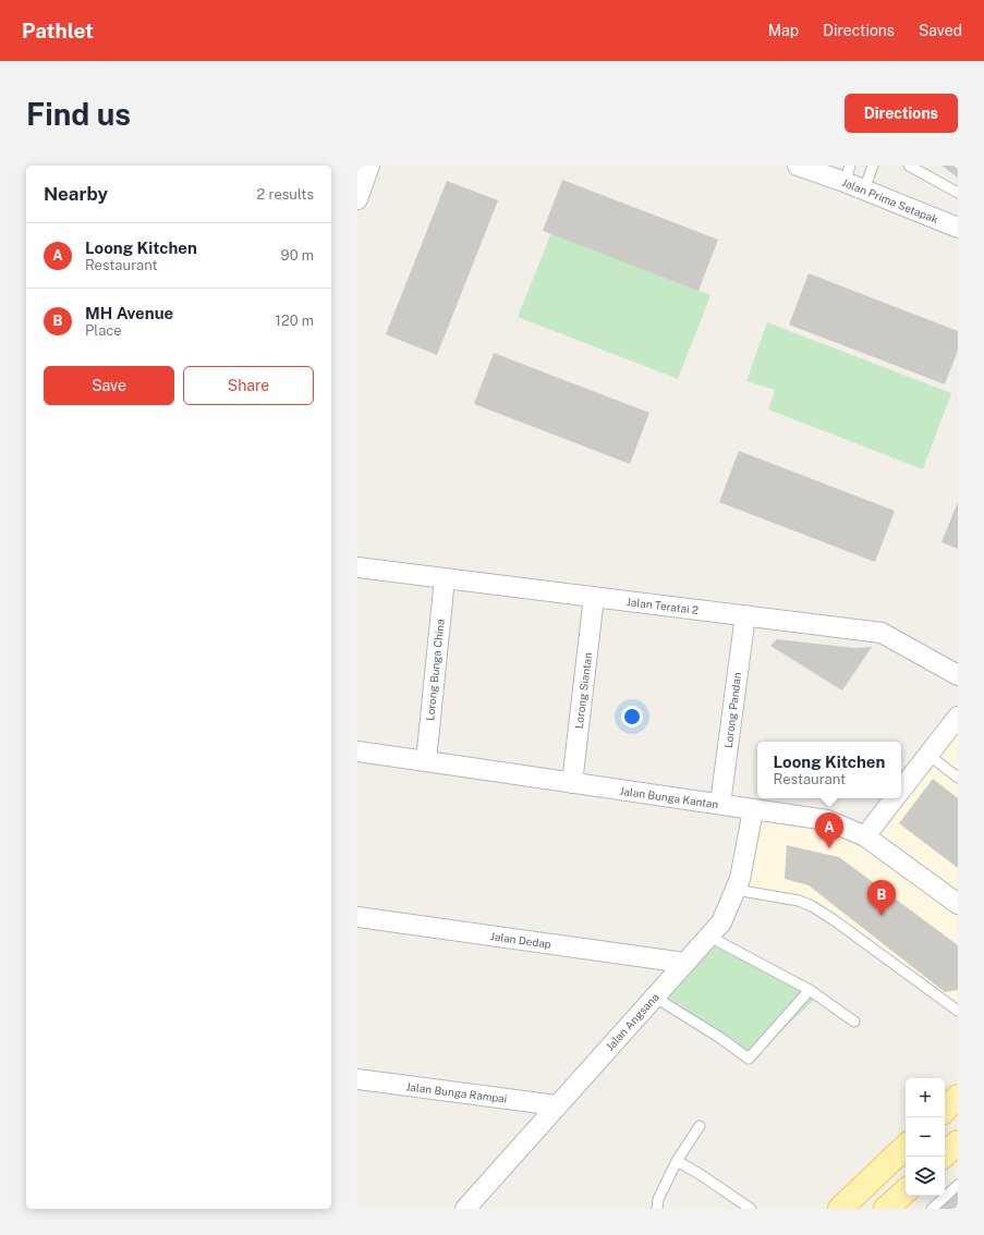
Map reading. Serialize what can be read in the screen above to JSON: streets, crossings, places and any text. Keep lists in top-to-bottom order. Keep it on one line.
{"streets":{"street":["Jalan Prima Setapak","Jalan Teratai 2","Lorong Bunga China","Lorong Siantan","Lorong Pandan","Jalan Bunga Kantan","Jalan Dedap","Jalan Angsana","Jalan Bunga Rampai"]},"crossings":[["Jalan Teratai 2","Lorong Bunga China"],["Jalan Teratai 2","Lorong Siantan"],["Jalan Teratai 2","Lorong Pandan"],["Lorong Bunga China","Jalan Bunga Kantan"],["Lorong Siantan","Jalan Bunga Kantan"],["Lorong Pandan","Jalan Bunga Kantan"],["Jalan Bunga Kantan","Jalan Angsana"],["Jalan Dedap","Jalan Angsana"],["Jalan Angsana","Jalan Bunga Rampai"]],"page":{"header":"Pathlet","nav":["Map","Directions","Saved"],"buttons":["Directions",["Save","Share"]],"title":"Find us","heading":["Nearby","2 results"],"list":[{"mark":"A","name":"Loong Kitchen","note":"Restaurant","value":"90 m"},{"mark":"B","name":"MH Avenue","note":"Place","value":"120 m"}],"popup":["Loong Kitchen","Restaurant"],"pins":["A","B"],"map_buttons":["+","−"]}}
